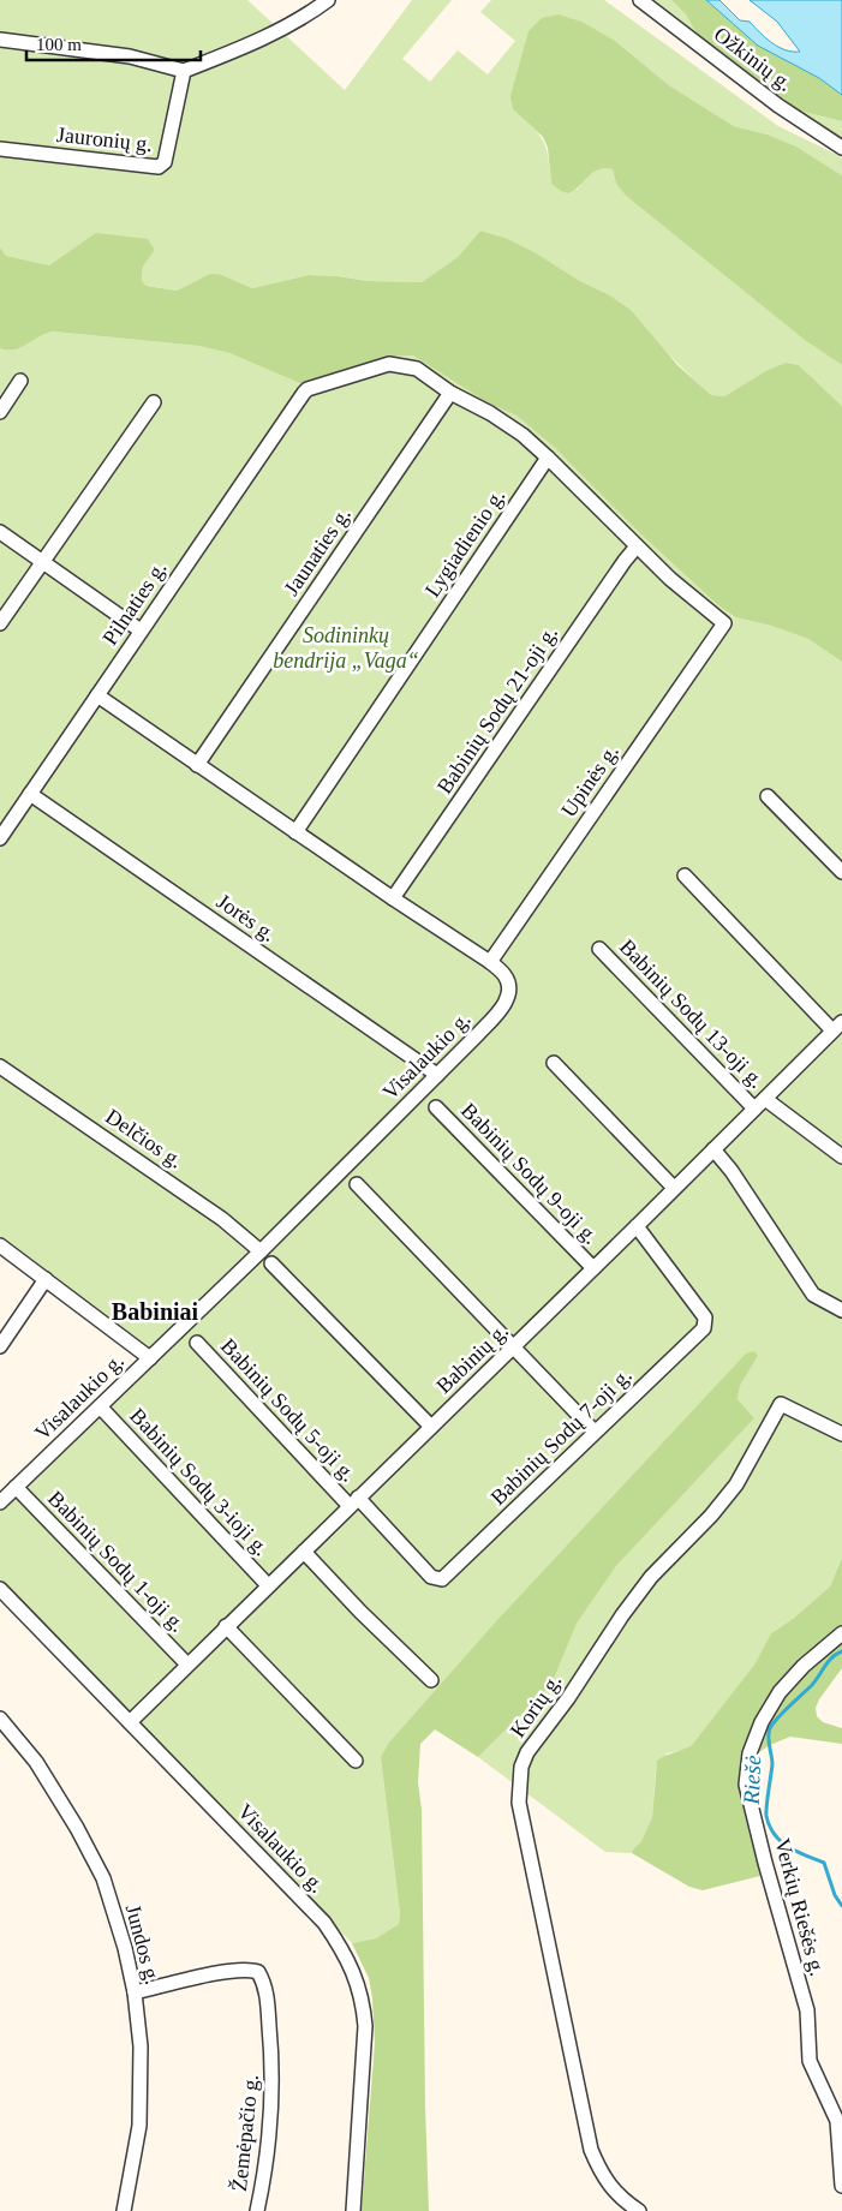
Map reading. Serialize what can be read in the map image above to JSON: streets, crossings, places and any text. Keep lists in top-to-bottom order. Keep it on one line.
{"streets":{"street":["Ožkinių g.","Jauronių g.","Lygiadienio g.","Jaunaties g.","Pilnaties g.","Babinių Sodų 21-oji g.","Upinės g.","Jorės g.","Babinių Sodų 13-oji g.","Visalaukio g.","Delčios g.","Babinių Sodų 9-oji g.","Babinių g.","Babinių Sodų 5-oji g.","Babinių Sodų 7-oji g.","Babinių Sodų 3-ioji g.","Babinių Sodų 1-oji g.","Korių g.","Verkių Riešės g.","Jundos g.","Žemėpačio g."]},"crossings":[["Lygiadienio g.","Visalaukio g."],["Jaunaties g.","Pilnaties g."],["Jaunaties g.","Visalaukio g."],["Pilnaties g.","Jorės g."],["Pilnaties g.","Visalaukio g."],["Babinių Sodų 21-oji g.","Upinės g."],["Babinių Sodų 21-oji g.","Visalaukio g."],["Upinės g.","Visalaukio g."],["Jorės g.","Visalaukio g."],["Babinių Sodų 13-oji g.","Babinių g."],["Visalaukio g.","Delčios g."],["Visalaukio g.","Babinių g."],["Visalaukio g.","Babinių Sodų 3-ioji g."],["Visalaukio g.","Babinių Sodų 1-oji g."],["Babinių Sodų 9-oji g.","Babinių g."],["Babinių g.","Babinių Sodų 5-oji g."],["Babinių g.","Babinių Sodų 7-oji g."],["Babinių g.","Babinių Sodų 3-ioji g."],["Babinių g.","Babinių Sodų 1-oji g."],["Babinių Sodų 5-oji g.","Babinių Sodų 7-oji g."],["Jundos g.","Žemėpačio g."]],"districts":["Babiniai"],"water":["Riešė"],"parks":["Sodininkų bendrija „Vaga“"],"scale_bar":"100 m"}
